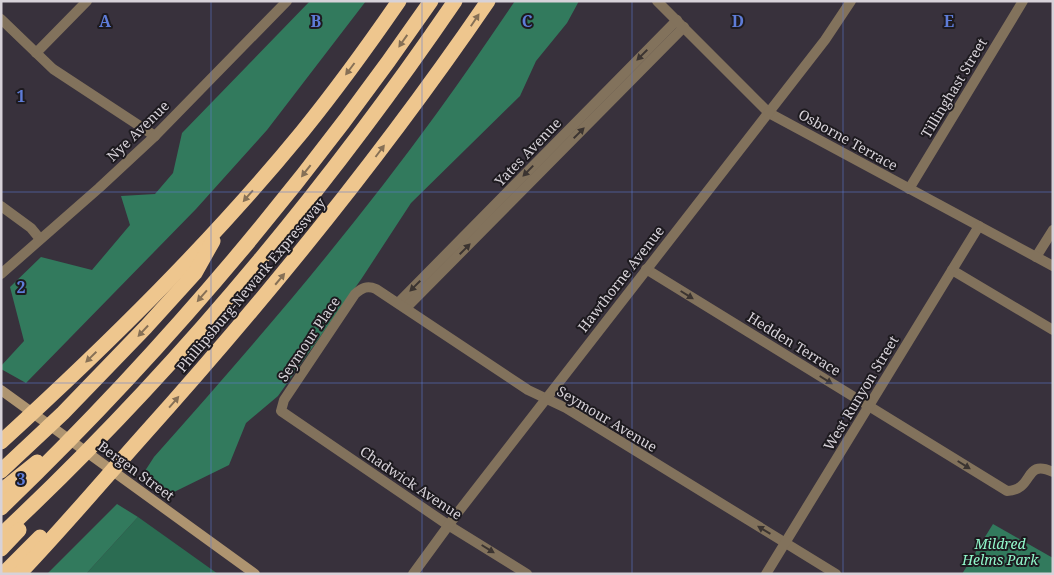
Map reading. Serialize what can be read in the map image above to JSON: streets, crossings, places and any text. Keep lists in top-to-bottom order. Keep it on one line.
{"streets":{"highway":["Phillipsburg-Newark Expressway"],"main road":["Bergen Street"],"street":["Tillinghast Street","Nye Avenue","Osborne Terrace","Yates Avenue","Hawthorne Avenue","Seymour Place","Hedden Terrace","West Runyon Street","Seymour Avenue","Chadwick Avenue"]},"crossings":[["Tillinghast Street","Osborne Terrace"],["Osborne Terrace","Yates Avenue"],["Osborne Terrace","Hawthorne Avenue"],["Osborne Terrace","West Runyon Street"],["Yates Avenue","Seymour Avenue"],["Hawthorne Avenue","Hedden Terrace"],["Hawthorne Avenue","Seymour Avenue"],["Hawthorne Avenue","Chadwick Avenue"],["Seymour Place","Seymour Avenue"],["Seymour Place","Chadwick Avenue"],["Hedden Terrace","West Runyon Street"],["West Runyon Street","Seymour Avenue"]],"one_way":["Hedden Terrace","Seymour Avenue"],"parks":["Mildred Helms Park"],"grid":{"columns":["A","B","C","D","E"],"rows":["1","2","3"]}}
